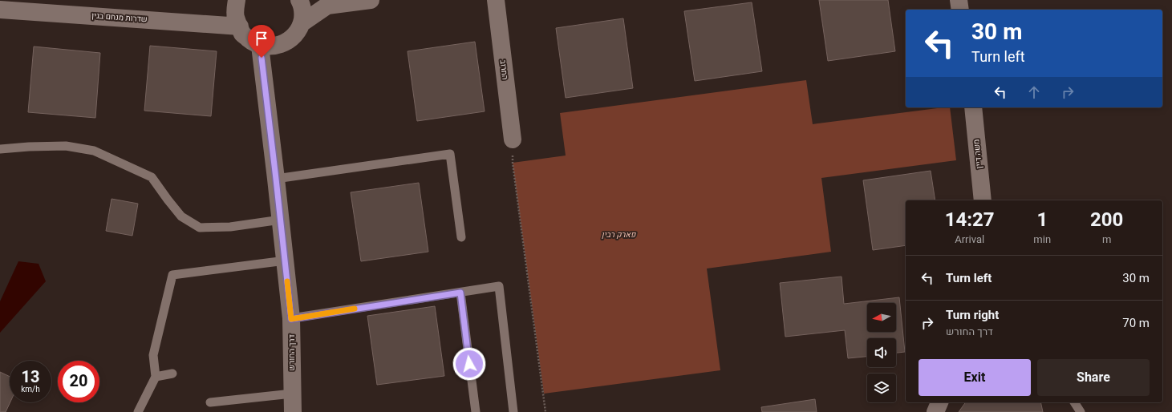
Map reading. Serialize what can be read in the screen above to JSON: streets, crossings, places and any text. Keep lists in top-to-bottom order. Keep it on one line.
{"streets":{"street":["שדרות מנחם בגין","החרוב","משה דיין","דרך החורש"]},"parks":["פארק רבין"],"north":"left","page":{"turn":["30 m","Turn left"],"eta":["14:27","Arrival","1","min","200","m"],"list":[{"name":"Turn left","value":"30 m"},{"name":"Turn right","note":"דרך החורש","value":"70 m"}],"buttons":["Exit","Share"],"speed":"13 km/h","limit":"20"}}
